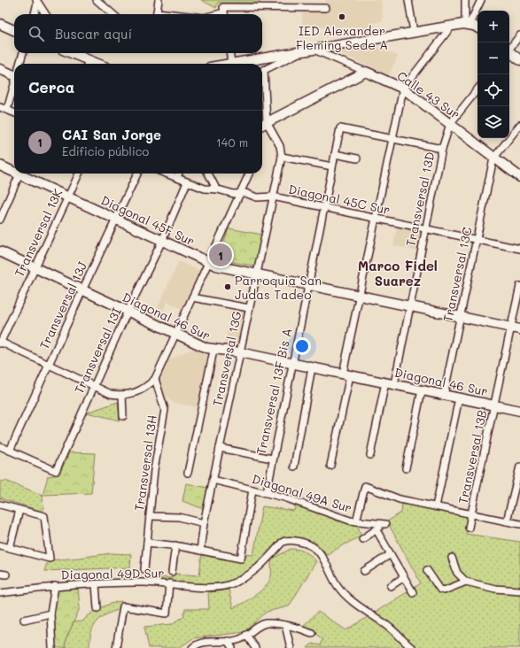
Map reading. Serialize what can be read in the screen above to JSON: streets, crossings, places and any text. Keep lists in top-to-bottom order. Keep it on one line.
{"streets":{"street":["Calle 43 Sur","Diagonal 45C Sur","Transversal 13D","Diagonal 45F Sur","Transversal 13K","Transversal 13C","Transversal 13J","Diagonal 46 Sur","Transversal 13I","Transversal 13G","Transversal 13F Bis A","Transversal 13B","Transversal 13H","Diagonal 49A Sur","Diagonal 49D Sur"]},"crossings":[["Calle 43 Sur","Transversal 13D"],["Calle 43 Sur","Transversal 13C"],["Diagonal 45C Sur","Transversal 13D"],["Diagonal 45C Sur","Transversal 13C"],["Diagonal 45C Sur","Transversal 13I"],["Diagonal 45C Sur","Transversal 13G"],["Diagonal 45C Sur","Transversal 13F Bis A"],["Transversal 13D","Diagonal 45F Sur"],["Transversal 13D","Diagonal 46 Sur"],["Diagonal 45F Sur","Transversal 13K"],["Diagonal 45F Sur","Transversal 13C"],["Diagonal 45F Sur","Transversal 13J"],["Diagonal 45F Sur","Transversal 13I"],["Diagonal 45F Sur","Transversal 13G"],["Diagonal 45F Sur","Transversal 13F Bis A"],["Diagonal 45F Sur","Transversal 13B"],["Transversal 13K","Diagonal 46 Sur"],["Transversal 13C","Diagonal 46 Sur"],["Transversal 13J","Diagonal 46 Sur"],["Transversal 13J","Transversal 13I"],["Diagonal 46 Sur","Transversal 13I"],["Diagonal 46 Sur","Transversal 13G"],["Diagonal 46 Sur","Transversal 13F Bis A"],["Diagonal 46 Sur","Transversal 13B"],["Transversal 13G","Diagonal 49A Sur"],["Transversal 13F Bis A","Diagonal 49A Sur"]],"districts":["Marco Fidel Suarez"],"places":["IED Alexander Fleming Sede A","Parroquia San Judas Tadeo"],"page":{"map_buttons":["+","−"],"search":"Buscar aquí","heading":"Cerca","list":[{"mark":"1","name":"CAI San Jorge","note":"Edificio público","value":"140 m"}],"pins":"1"}}
